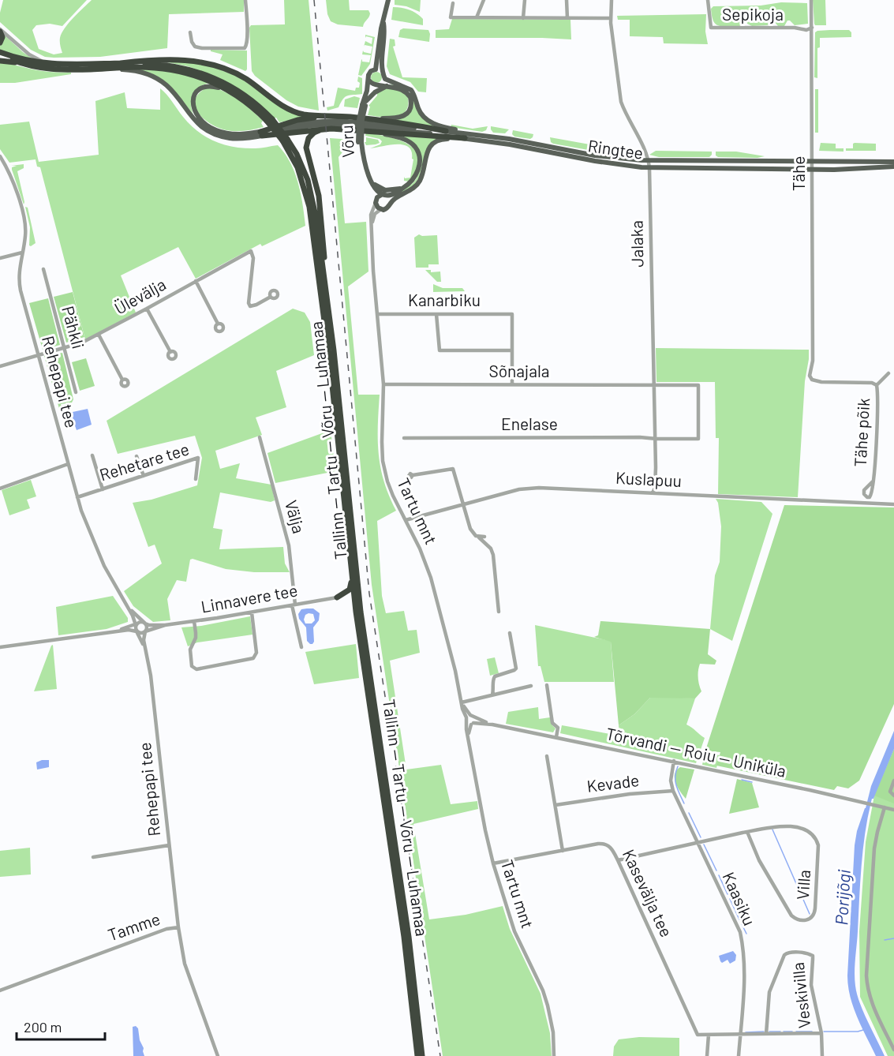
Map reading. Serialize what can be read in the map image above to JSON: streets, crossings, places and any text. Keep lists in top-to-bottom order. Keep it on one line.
{"streets":{"highway":["Tallinn — Tartu — Võru — Luhamaa"],"main road":["Võru","Ringtee"],"street":["Sepikoja","Tähe","Jalaka","Ülevälja","Kanarbiku","Pähkli","Sõnajala","Rehepapi tee","Enelase","Tähe põik","Rehetare tee","Kuslapuu","Tartu mnt","Välja","Linnavere tee","Tõrvandi — Roiu — Uniküla","Kevade","Villa","Kasevälja tee","Kaasiku","Tamme","Veskivilla"]},"crossings":[["Sepikoja","Tähe"],["Ringtee","Tähe"],["Ringtee","Jalaka"],["Tähe","Tähe põik"],["Jalaka","Sõnajala"],["Jalaka","Enelase"],["Jalaka","Kuslapuu"],["Ülevälja","Pähkli"],["Ülevälja","Rehepapi tee"],["Kanarbiku","Tartu mnt"],["Sõnajala","Enelase"],["Sõnajala","Tartu mnt"],["Rehepapi tee","Rehetare tee"],["Rehepapi tee","Linnavere tee"],["Rehepapi tee","Tamme"],["Kuslapuu","Tartu mnt"],["Tartu mnt","Tõrvandi — Roiu — Uniküla"],["Tartu mnt","Kasevälja tee"],["Välja","Linnavere tee"],["Tõrvandi — Roiu — Uniküla","Kaasiku"],["Kevade","Kaasiku"],["Villa","Kasevälja tee"],["Villa","Kaasiku"],["Kasevälja tee","Veskivilla"],["Kaasiku","Veskivilla"]],"water":["Porijõgi"],"scale_bar":"200 m"}
